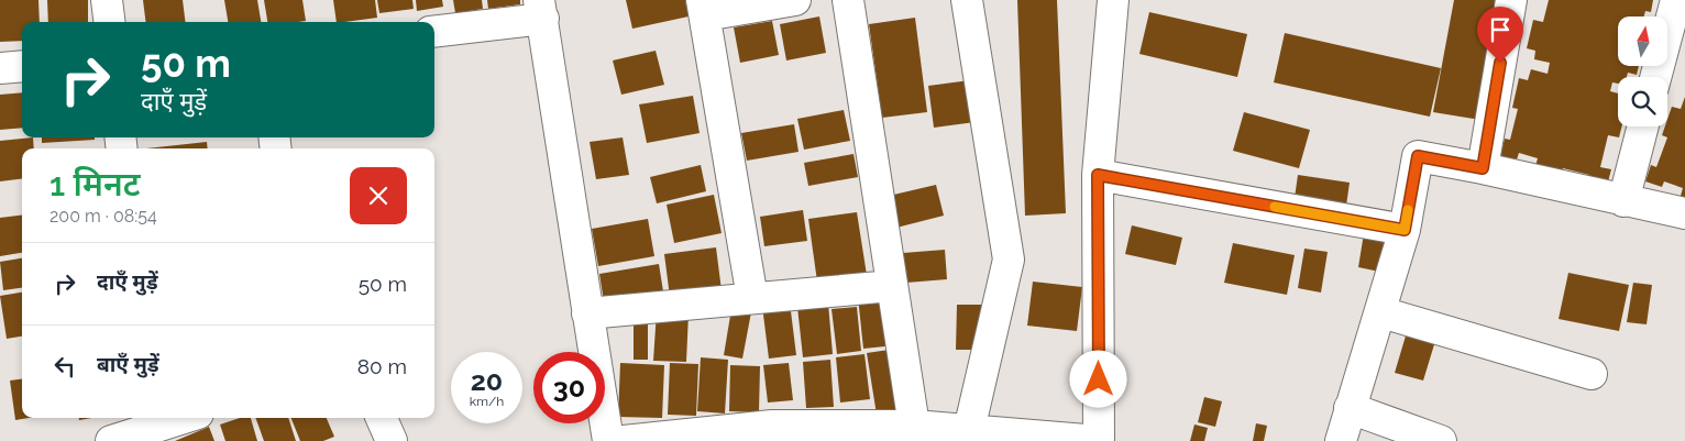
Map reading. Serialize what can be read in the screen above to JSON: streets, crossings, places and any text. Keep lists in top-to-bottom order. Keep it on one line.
{"north":"top","page":{"turn":["50 m","दाएँ मुड़ें"],"heading":["1 मिनट","200 m · 08:54"],"list":[{"name":"दाएँ मुड़ें","value":"50 m"},{"name":"बाएँ मुड़ें","value":"80 m"}],"speed":"20 km/h","limit":"30"}}
